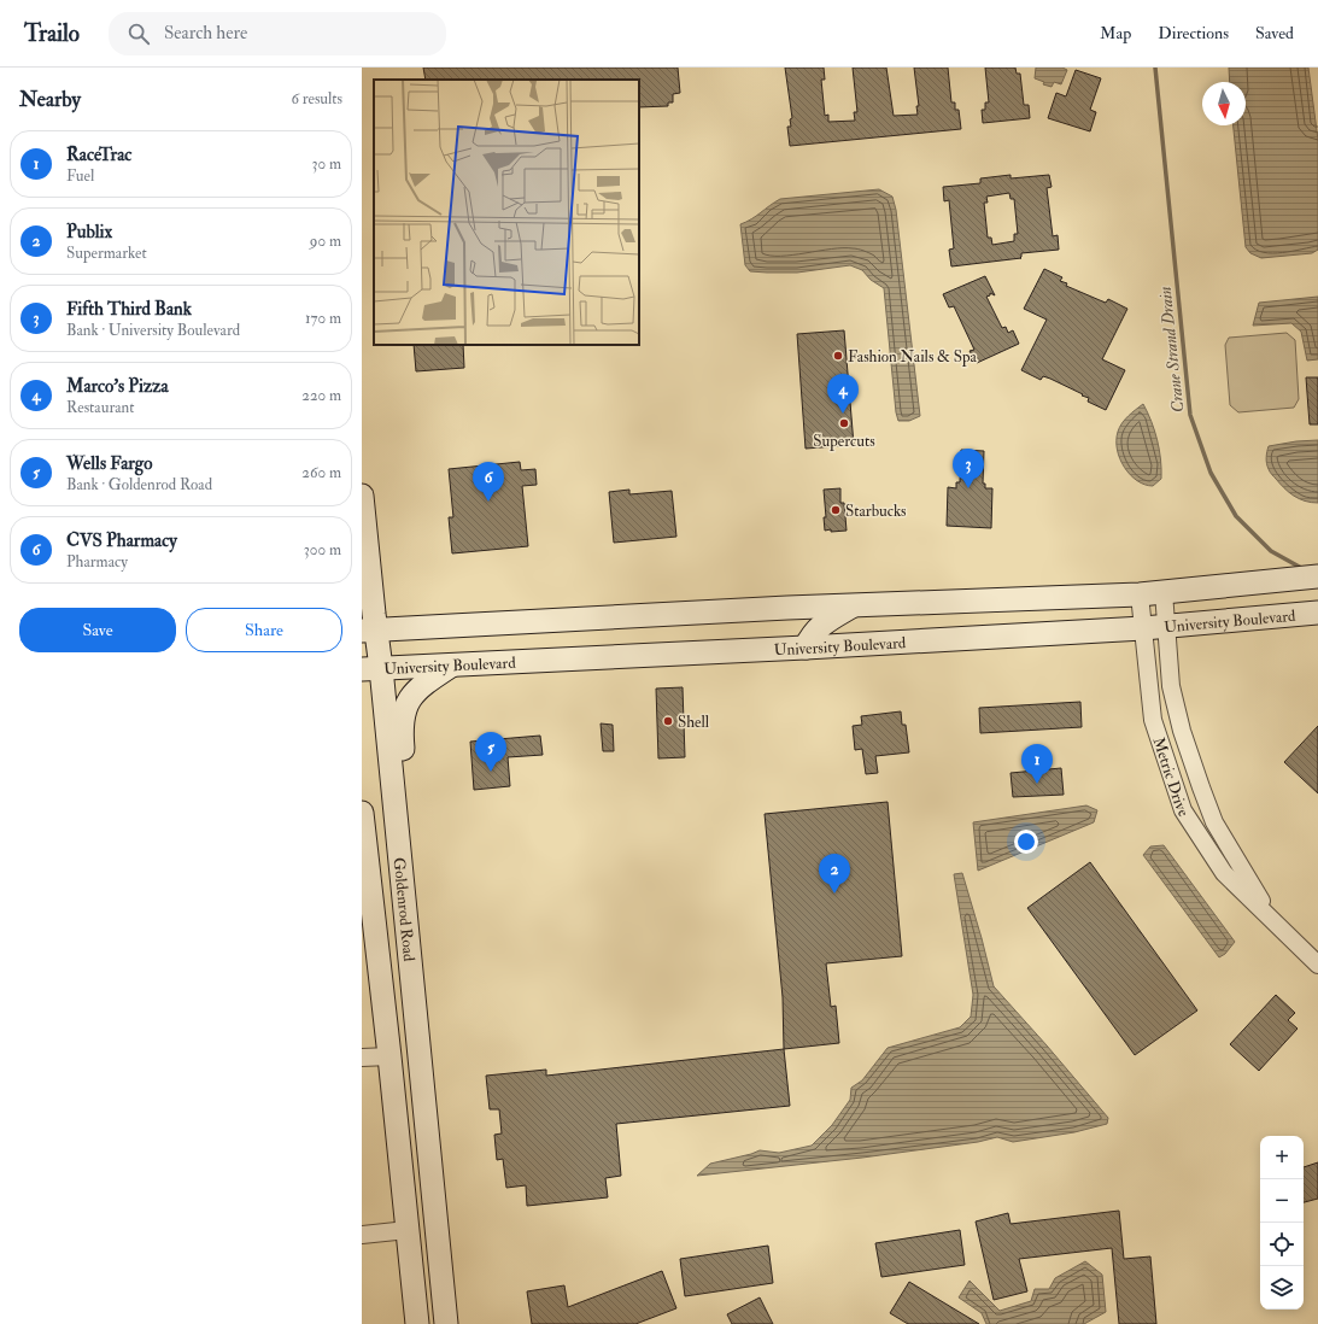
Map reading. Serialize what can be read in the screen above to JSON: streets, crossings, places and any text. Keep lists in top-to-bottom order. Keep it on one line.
{"streets":{"main road":["University Boulevard","Goldenrod Road"],"street":["Metric Drive"]},"crossings":[["University Boulevard","Metric Drive"],["University Boulevard","Goldenrod Road"]],"water":["Crane Strand Drain"],"places":["Fashion Nails & Spa","Supercuts","Starbucks","Shell"],"north":"bottom","page":{"header":"Trailo","search":"Search here","nav":["Map","Directions","Saved"],"heading":["Nearby","6 results"],"list":[{"mark":"1","name":"RaceTrac","note":"Fuel","value":"30 m"},{"mark":"2","name":"Publix","note":"Supermarket","value":"90 m"},{"mark":"3","name":"Fifth Third Bank","note":"Bank · University Boulevard","value":"170 m"},{"mark":"4","name":"Marco's Pizza","note":"Restaurant","value":"220 m"},{"mark":"5","name":"Wells Fargo","note":"Bank · Goldenrod Road","value":"260 m"},{"mark":"6","name":"CVS Pharmacy","note":"Pharmacy","value":"300 m"}],"pins":["4","3","6","5","1","2"],"buttons":["Save","Share"],"map_buttons":["+","−"]}}
